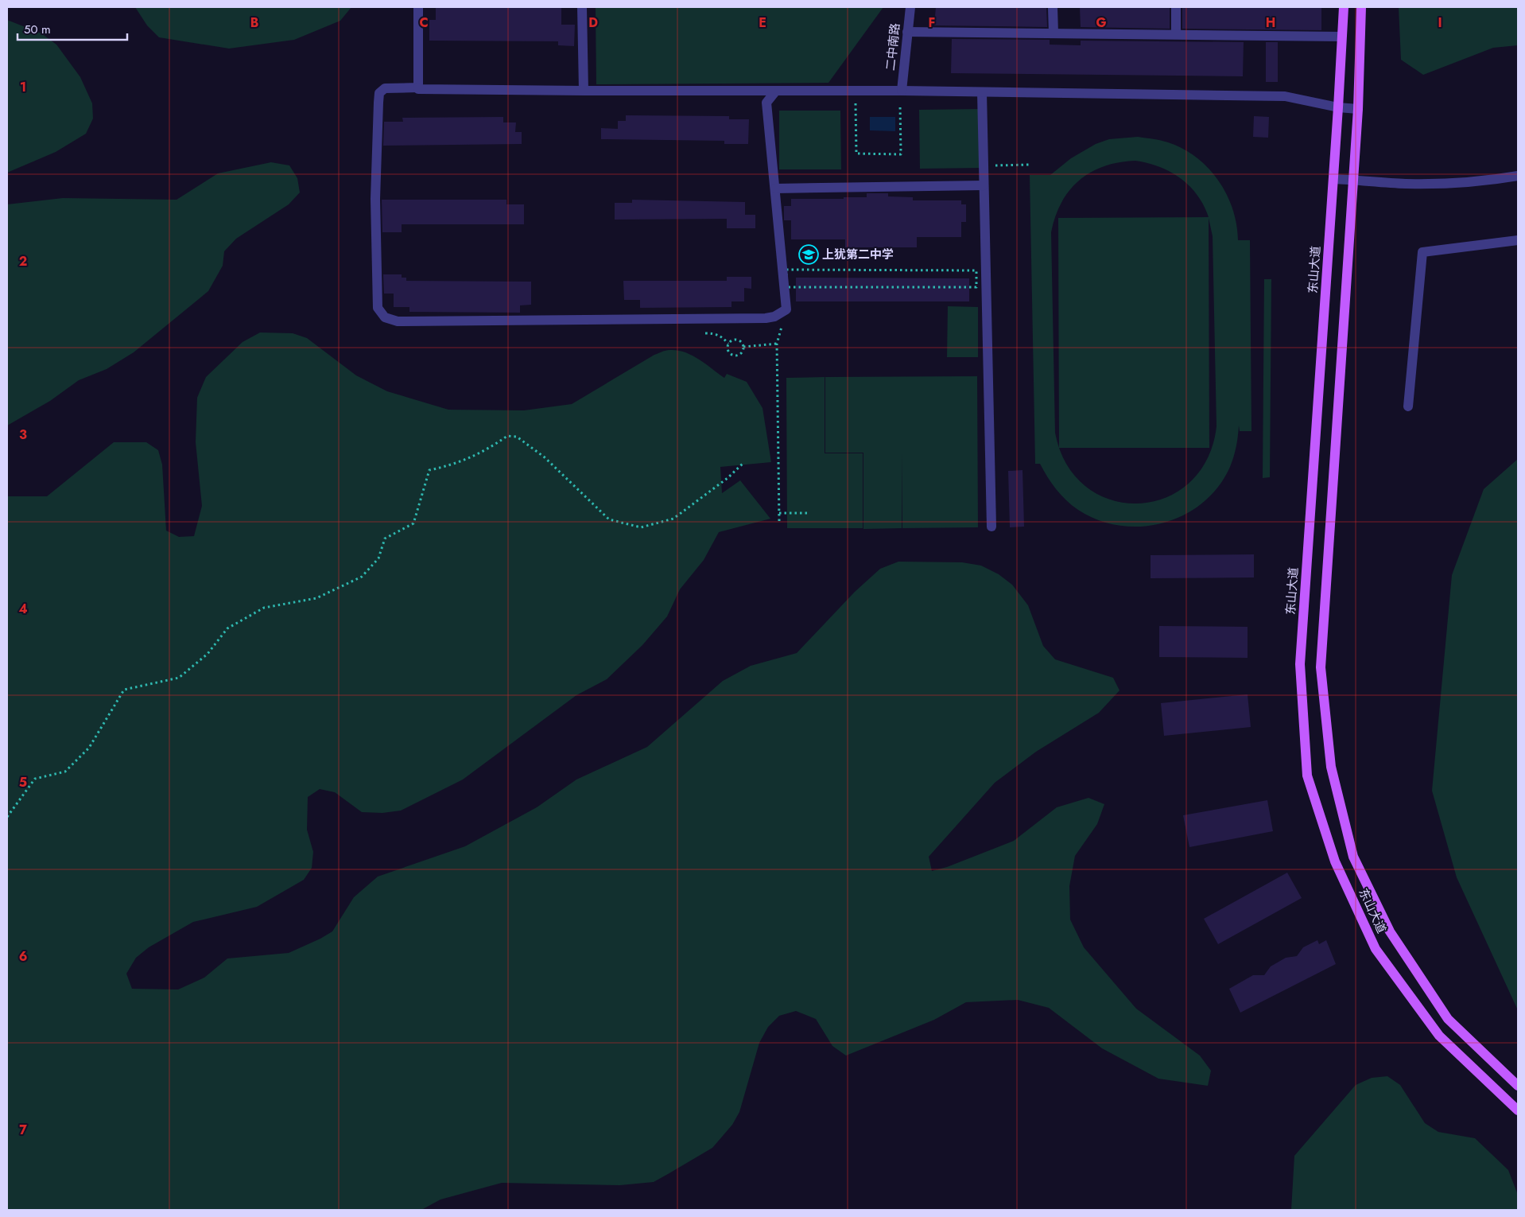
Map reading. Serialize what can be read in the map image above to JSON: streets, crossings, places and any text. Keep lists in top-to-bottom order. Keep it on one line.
{"streets":{"main road":["东山大道"],"street":["二中南路"]},"places":{"school or university":["上犹第二中学"]},"scale_bar":"50 m","grid":{"columns":["B","C","D","E","F","G","H","I"],"rows":["1","2","3","4","5","6","7"]}}
